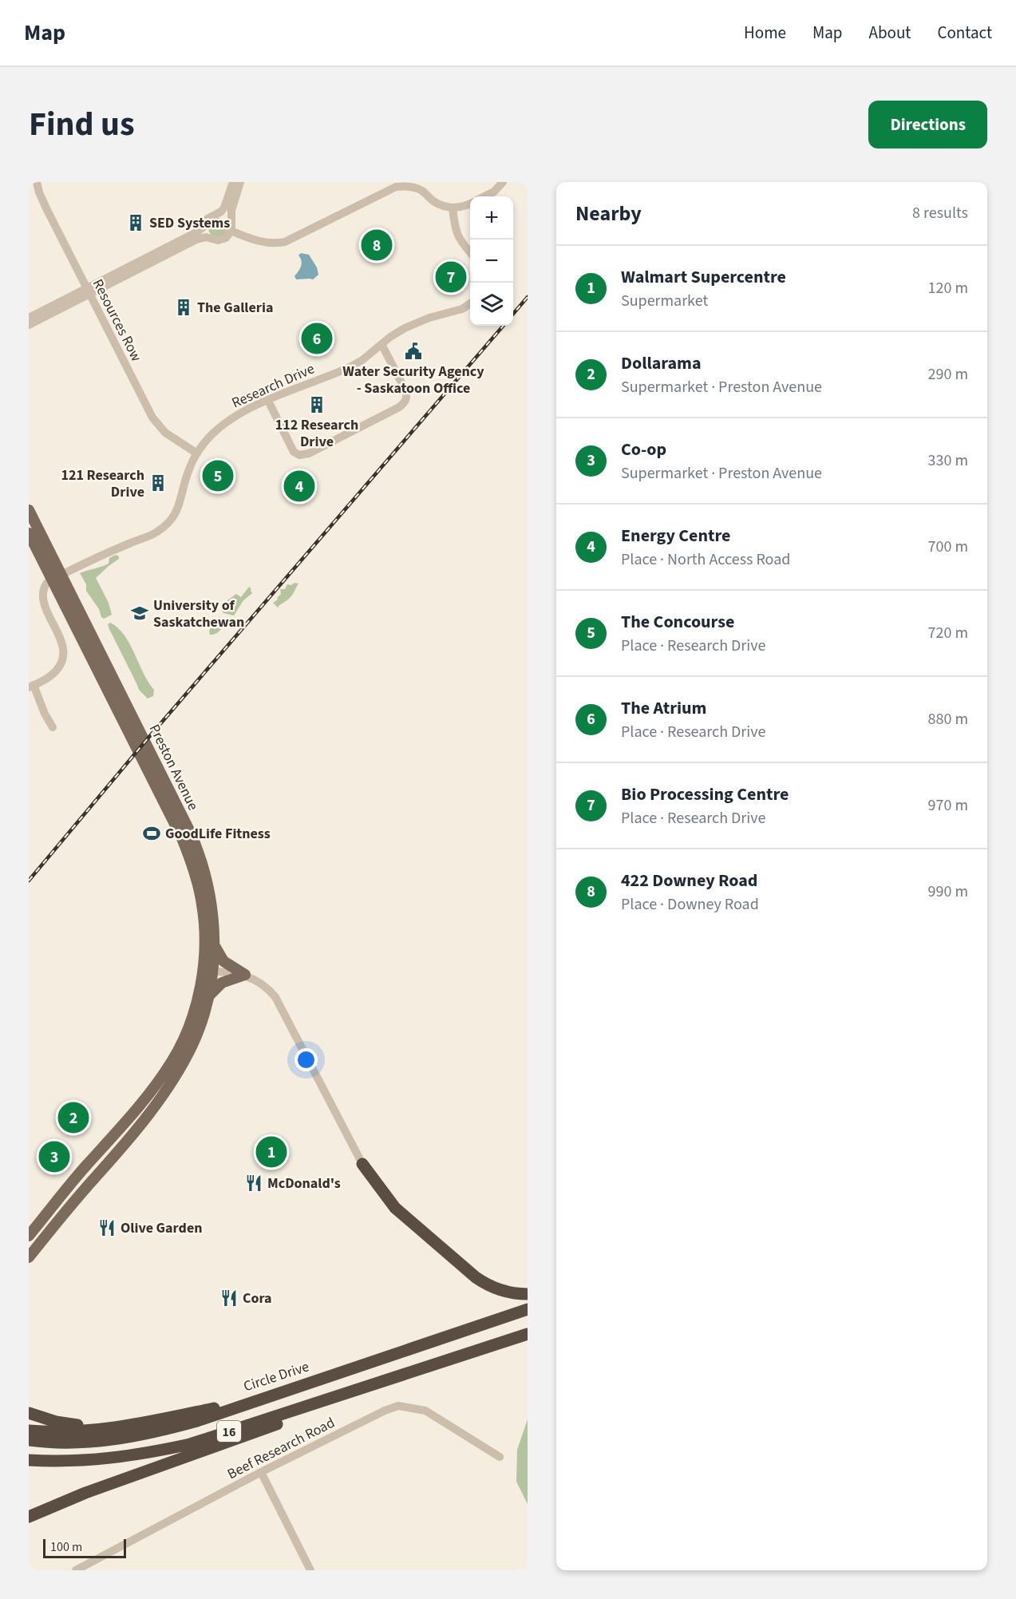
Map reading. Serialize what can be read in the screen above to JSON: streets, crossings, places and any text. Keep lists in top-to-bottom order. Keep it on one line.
{"streets":{"highway":["Circle Drive","16"],"main road":["Preston Avenue"],"street":["Resources Row","Research Drive","Beef Research Road"]},"crossings":[["Resources Row","Research Drive"],["Research Drive","Preston Avenue"]],"places":{"building":["SED Systems","The Galleria","112 Research Drive","121 Research Drive"],"public building":["Water Security Agency - Saskatoon Office"],"school or university":["University of Saskatchewan"],"sports":["GoodLife Fitness"],"restaurant":["McDonald's","Olive Garden","Cora"]},"scale_bar":"100 m","page":{"header":"Map","nav":["Home","Map","About","Contact"],"title":"Find us","buttons":"Directions","heading":["Nearby","8 results"],"map_buttons":["+","−"],"pins":["8","7","6","5","4","2","1","3"],"list":[{"mark":"1","name":"Walmart Supercentre","note":"Supermarket","value":"120 m"},{"mark":"2","name":"Dollarama","note":"Supermarket · Preston Avenue","value":"290 m"},{"mark":"3","name":"Co-op","note":"Supermarket · Preston Avenue","value":"330 m"},{"mark":"4","name":"Energy Centre","note":"Place · North Access Road","value":"700 m"},{"mark":"5","name":"The Concourse","note":"Place · Research Drive","value":"720 m"},{"mark":"6","name":"The Atrium","note":"Place · Research Drive","value":"880 m"},{"mark":"7","name":"Bio Processing Centre","note":"Place · Research Drive","value":"970 m"},{"mark":"8","name":"422 Downey Road","note":"Place · Downey Road","value":"990 m"}],"scale":"100 m"}}
